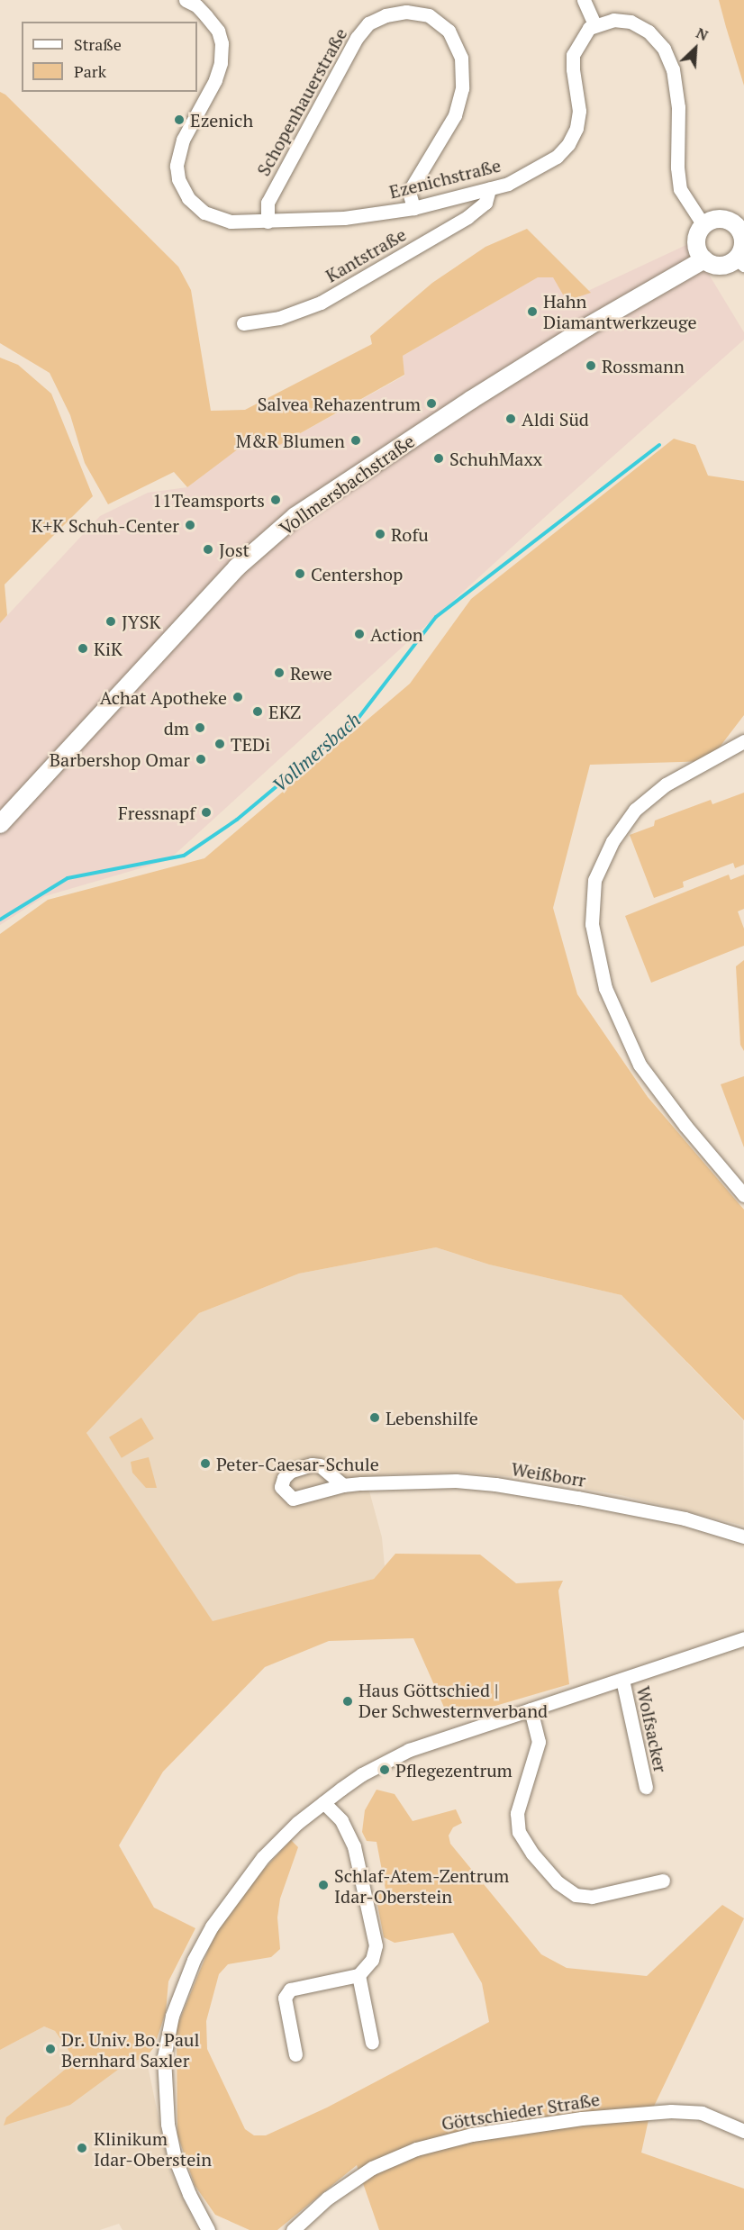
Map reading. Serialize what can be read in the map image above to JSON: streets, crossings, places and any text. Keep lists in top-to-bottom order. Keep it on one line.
{"streets":{"main road":["Vollmersbachstraße"],"street":["Schopenhauerstraße","Ezenichstraße","Kantstraße","Weißborr","Wolfsacker","Göttschieder Straße"]},"crossings":[["Schopenhauerstraße","Ezenichstraße"],["Ezenichstraße","Kantstraße"]],"water":["Vollmersbach"],"places":["Ezenich","Hahn Diamantwerkzeuge","Rossmann","Salvea Rehazentrum","Aldi Süd","M&R Blumen","SchuhMaxx","11Teamsports","K+K Schuh-Center","Rofu","Jost","Centershop","JYSK","Action","KiK","Rewe","Achat Apotheke","EKZ","dm","TEDi","Barbershop Omar","Fressnapf","Lebenshilfe","Peter-Caesar-Schule","Haus Göttschied | Der Schwesternverband","Pflegezentrum","Schlaf-Atem-Zentrum Idar-Oberstein","Dr. Univ. Bo. Paul Bernhard Saxler","Klinikum Idar-Oberstein"],"legend":["Straße","Park"],"north":"top right"}
